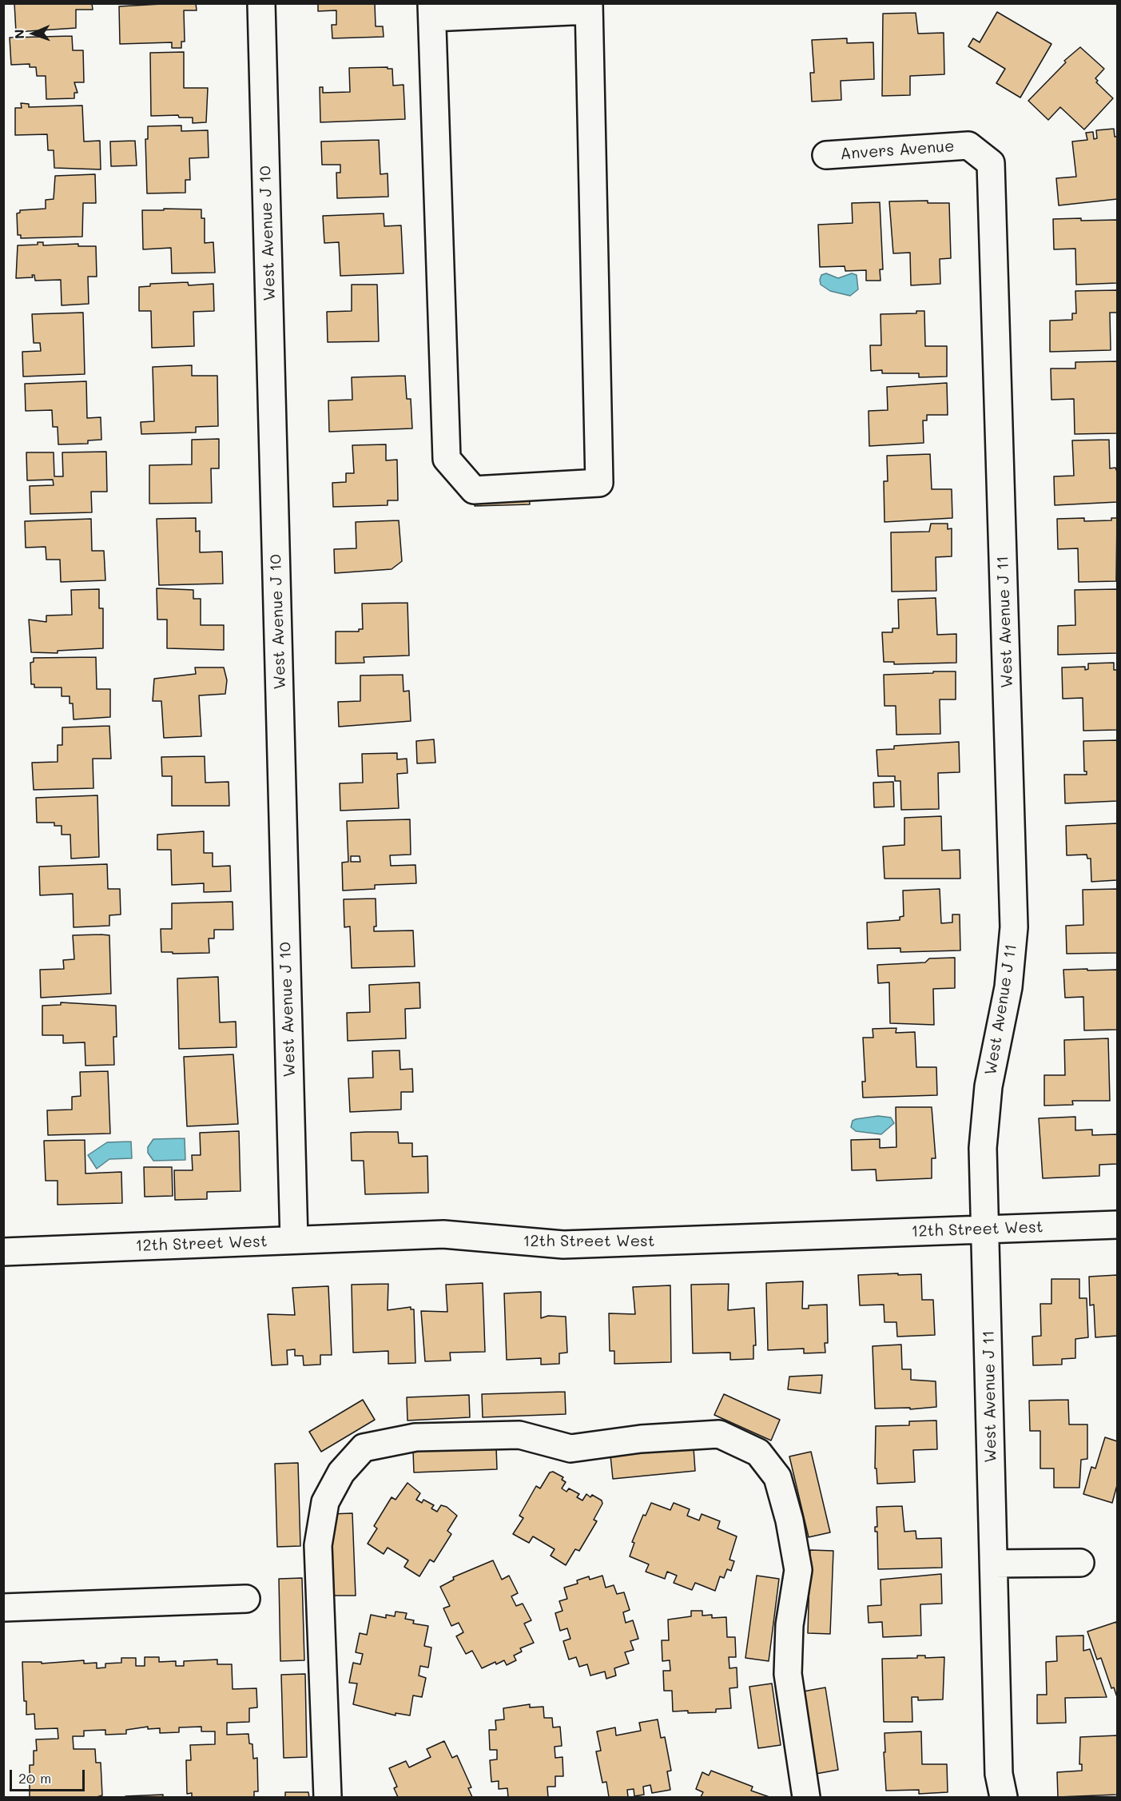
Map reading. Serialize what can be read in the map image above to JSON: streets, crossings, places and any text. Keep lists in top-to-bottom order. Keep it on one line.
{"streets":{"street":["Anvers Avenue","West Avenue J 10","West Avenue J 11","12th Street West"]},"crossings":[["Anvers Avenue","West Avenue J 11"],["West Avenue J 10","12th Street West"],["West Avenue J 11","12th Street West"]],"scale_bar":"20 m","north":"left"}
